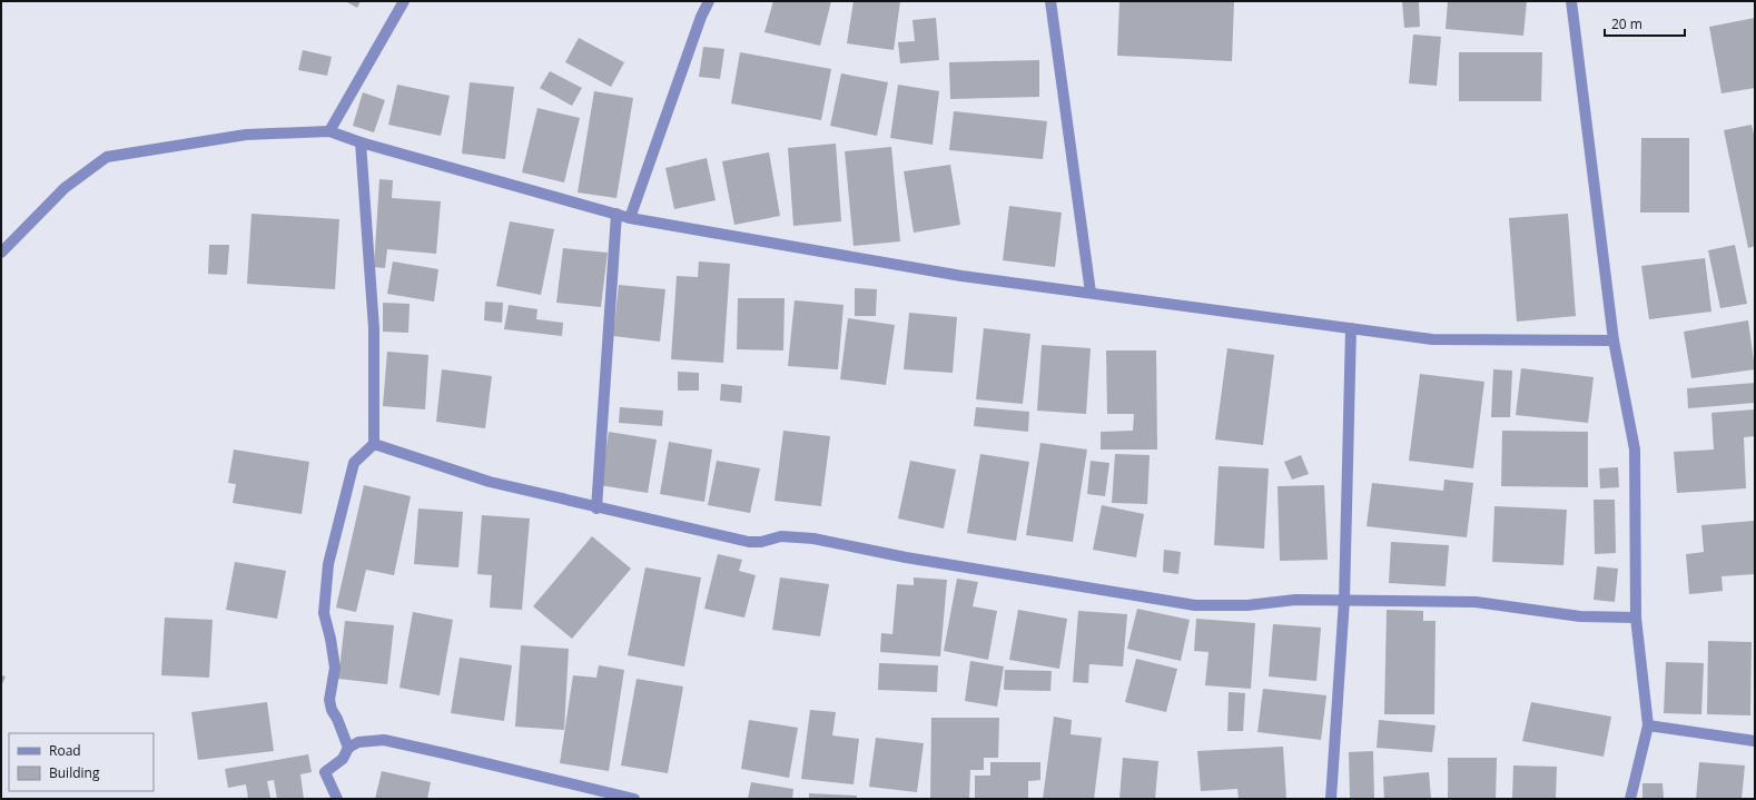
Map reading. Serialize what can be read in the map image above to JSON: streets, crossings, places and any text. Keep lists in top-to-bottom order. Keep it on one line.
{"legend":["Road","Building"],"scale_bar":"20 m"}
